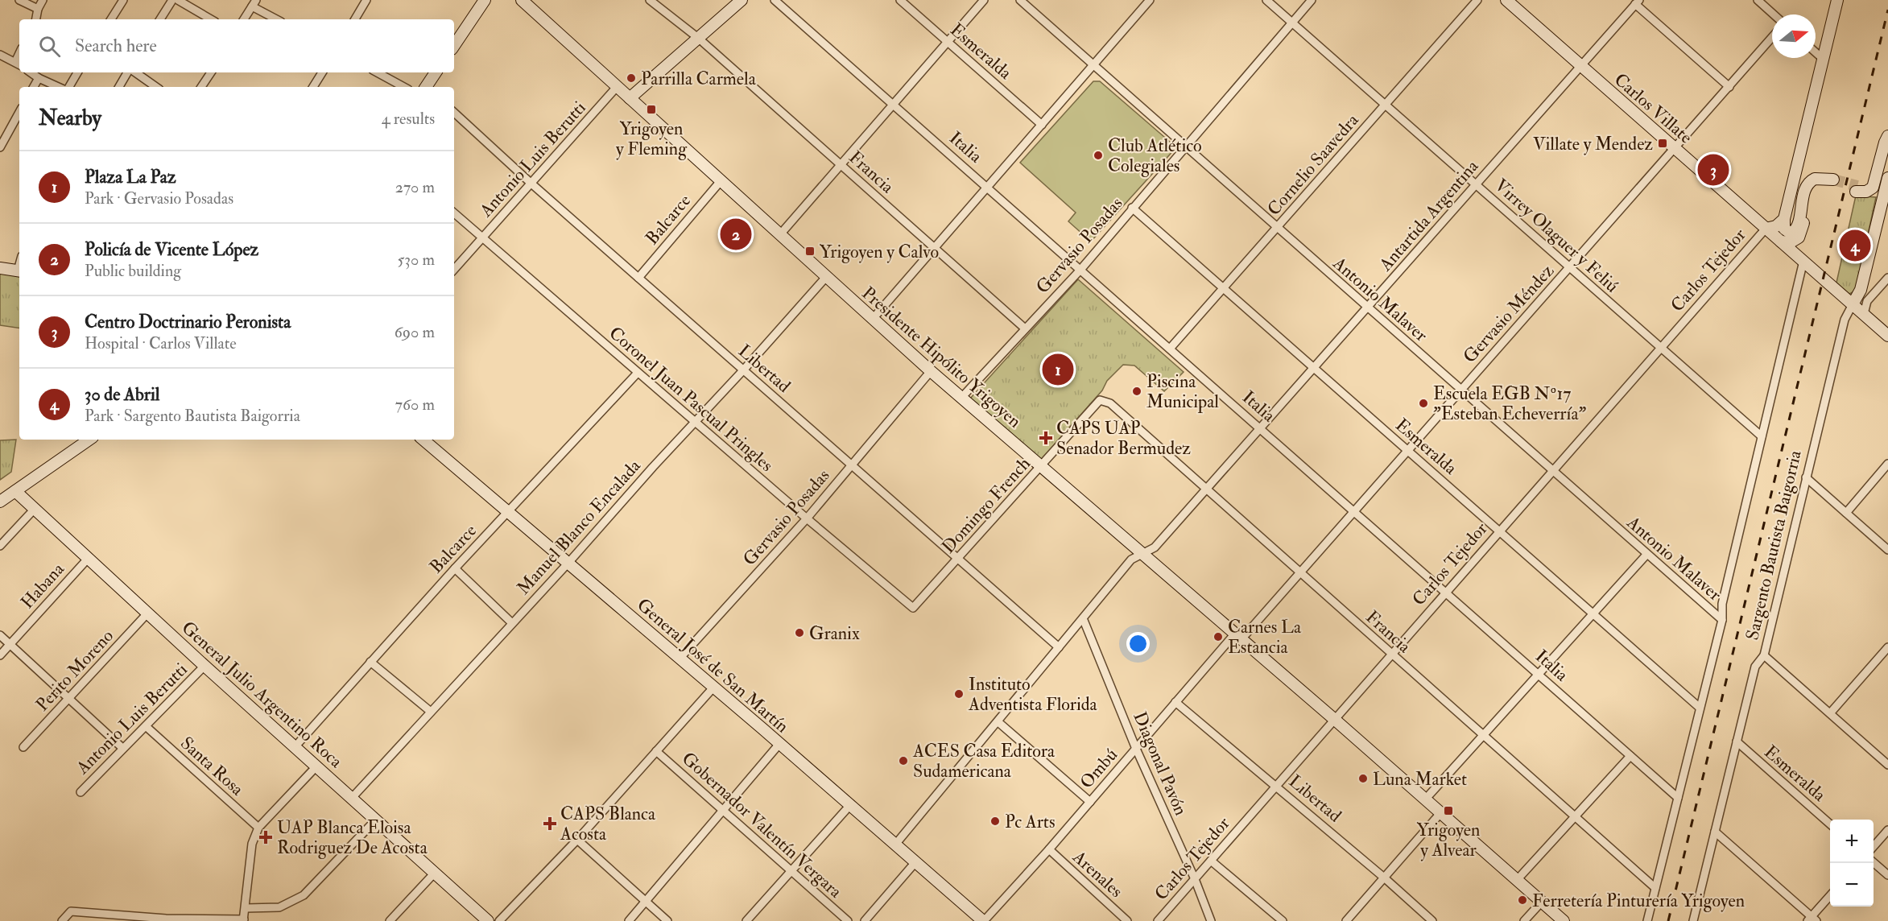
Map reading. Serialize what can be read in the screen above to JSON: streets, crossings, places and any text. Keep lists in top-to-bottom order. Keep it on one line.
{"streets":{"street":["Esmeralda","Carlos Villate","Italia","Antonio Luis Berutti","Cornelio Saavedra","Francia","Antartida Argentina","Balcarce","Virrey Olaguer y Feliú","Gervasio Posadas","Carlos Tejedor","Antonio Malaver","Gervasio Méndez","Presidente Hipólito Yrigoyen","Libertad","Coronel Juan Pascual Pringles","Domingo French","Manuel Blanco Encalada","Sargento Bautista Baigorria","Habana","General José de San Martín","Perito Moreno","General Julio Argentino Roca","Diagonal Pavón","Santa Rosa","Ombú","Gobernador Valentín Vergara","Arenales"]},"crossings":[["Esmeralda","Cornelio Saavedra"],["Esmeralda","Antartida Argentina"],["Esmeralda","Gervasio Posadas"],["Esmeralda","Carlos Tejedor"],["Esmeralda","Gervasio Méndez"],["Esmeralda","Sargento Bautista Baigorria"],["Carlos Villate","Antartida Argentina"],["Carlos Villate","Carlos Tejedor"],["Carlos Villate","Gervasio Méndez"],["Carlos Villate","Sargento Bautista Baigorria"],["Italia","Cornelio Saavedra"],["Italia","Antartida Argentina"],["Italia","Gervasio Posadas"],["Italia","Carlos Tejedor"],["Italia","Gervasio Méndez"],["Italia","Sargento Bautista Baigorria"],["Antonio Luis Berutti","Presidente Hipólito Yrigoyen"],["Antonio Luis Berutti","Libertad"],["Antonio Luis Berutti","Coronel Juan Pascual Pringles"],["Antonio Luis Berutti","General Julio Argentino Roca"],["Antonio Luis Berutti","Santa Rosa"],["Cornelio Saavedra","Virrey Olaguer y Feliú"],["Cornelio Saavedra","Antonio Malaver"],["Francia","Antartida Argentina"],["Francia","Gervasio Posadas"],["Francia","Carlos Tejedor"],["Francia","Gervasio Méndez"],["Francia","Domingo French"],["Francia","Sargento Bautista Baigorria"],["Antartida Argentina","Virrey Olaguer y Feliú"],["Antartida Argentina","Antonio Malaver"],["Antartida Argentina","Presidente Hipólito Yrigoyen"],["Antartida Argentina","Libertad"],["Antartida Argentina","General José de San Martín"],["Antartida Argentina","Diagonal Pavón"],["Balcarce","Presidente Hipólito Yrigoyen"],["Balcarce","Libertad"],["Balcarce","Coronel Juan Pascual Pringles"],["Balcarce","General José de San Martín"],["Balcarce","General Julio Argentino Roca"],["Virrey Olaguer y Feliú","Gervasio Posadas"],["Virrey Olaguer y Feliú","Carlos Tejedor"],["Virrey Olaguer y Feliú","Gervasio Méndez"],["Virrey Olaguer y Feliú","Sargento Bautista Baigorria"],["Gervasio Posadas","Antonio Malaver"],["Gervasio Posadas","Presidente Hipólito Yrigoyen"],["Gervasio Posadas","Libertad"],["Gervasio Posadas","Coronel Juan Pascual Pringles"],["Gervasio Posadas","General José de San Martín"],["Carlos Tejedor","Antonio Malaver"],["Carlos Tejedor","Presidente Hipólito Yrigoyen"],["Carlos Tejedor","Libertad"],["Carlos Tejedor","Diagonal Pavón"],["Antonio Malaver","Gervasio Méndez"],["Antonio Malaver","Sargento Bautista Baigorria"],["Gervasio Méndez","Presidente Hipólito Yrigoyen"],["Gervasio Méndez","Ombú"],["Presidente Hipólito Yrigoyen","Domingo French"],["Presidente Hipólito Yrigoyen","Manuel Blanco Encalada"],["Presidente Hipólito Yrigoyen","Ombú"],["Libertad","Domingo French"],["Libertad","Manuel Blanco Encalada"],["Libertad","Ombú"],["Coronel Juan Pascual Pringles","Domingo French"],["Coronel Juan Pascual Pringles","Manuel Blanco Encalada"],["Manuel Blanco Encalada","General José de San Martín"],["Manuel Blanco Encalada","General Julio Argentino Roca"],["Habana","General Julio Argentino Roca"],["General José de San Martín","Ombú"],["Perito Moreno","General Julio Argentino Roca"],["Diagonal Pavón","Ombú"],["Ombú","Arenales"]],"places":{"other":["Parrilla Carmela","Club Atlético Colegiales","Piscina Municipal","Escuela EGB Nº17 \"Esteban Echeverría\"","Granix","Carnes La Estancia","Instituto Adventista Florida","ACES Casa Editora Sudamericana","Luna Market","Pc Arts","Ferretería Pinturería Yrigoyen"],"transit":["Yrigoyen y Fleming","Villate y Mendez","Yrigoyen y Calvo","Yrigoyen y Alvear"],"health":["CAPS UAP Senador Bermudez","CAPS Blanca Acosta","UAP Blanca Eloisa Rodriguez De Acosta"]},"north":"right","page":{"search":"Search here","heading":["Nearby","4 results"],"list":[{"mark":"1","name":"Plaza La Paz","note":"Park · Gervasio Posadas","value":"270 m"},{"mark":"2","name":"Policía de Vicente López","note":"Public building","value":"530 m"},{"mark":"3","name":"Centro Doctrinario Peronista","note":"Hospital · Carlos Villate","value":"690 m"},{"mark":"4","name":"30 de Abril","note":"Park · Sargento Bautista Baigorria","value":"760 m"}],"pins":["3","2","4","1"],"map_buttons":["+","−"]}}
